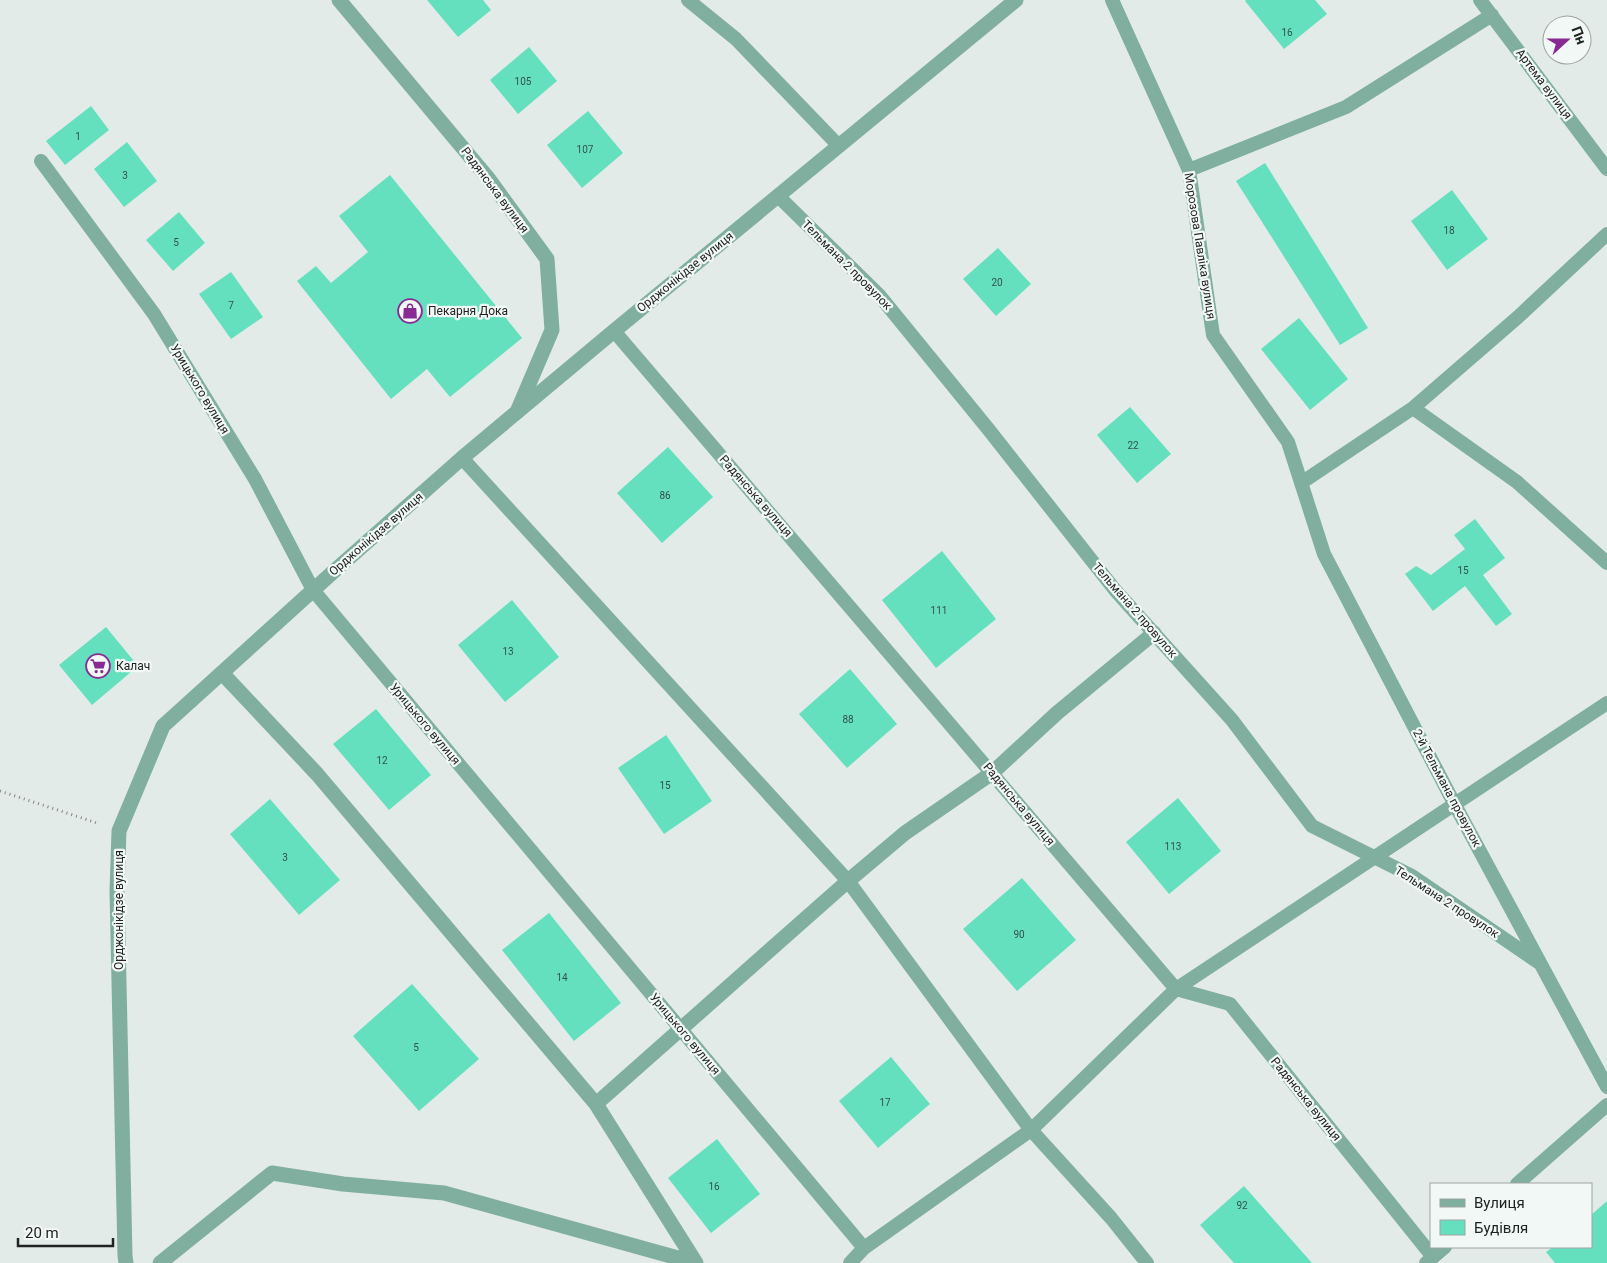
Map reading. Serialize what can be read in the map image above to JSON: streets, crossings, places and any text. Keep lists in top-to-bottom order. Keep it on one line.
{"streets":{"street":["Радянська вулиця","Орджонікідзе вулиця"],"lane":["Артема вулиця","Морозова Павліка вулиця","Тельмана 2 провулок","Урицького вулиця","2-й Тельмана провулок"]},"crossings":[["Радянська вулиця","Орджонікідзе вулиця"],["Морозова Павліка вулиця","2-й Тельмана провулок"],["Тельмана 2 провулок","Орджонікідзе вулиця"],["Тельмана 2 провулок","2-й Тельмана провулок"],["Орджонікідзе вулиця","Урицького вулиця"]],"places":{"shop":["Пекарня Дока"],"supermarket":["Калач"]},"house_numbers":["16","105","1","107","3","18","5","20","7","22","86","15","111","13","88","12","15","113","3","90","14","5","17","16","92"],"legend":["Вулиця","Будівля"],"scale_bar":"20 m","north":"right"}
